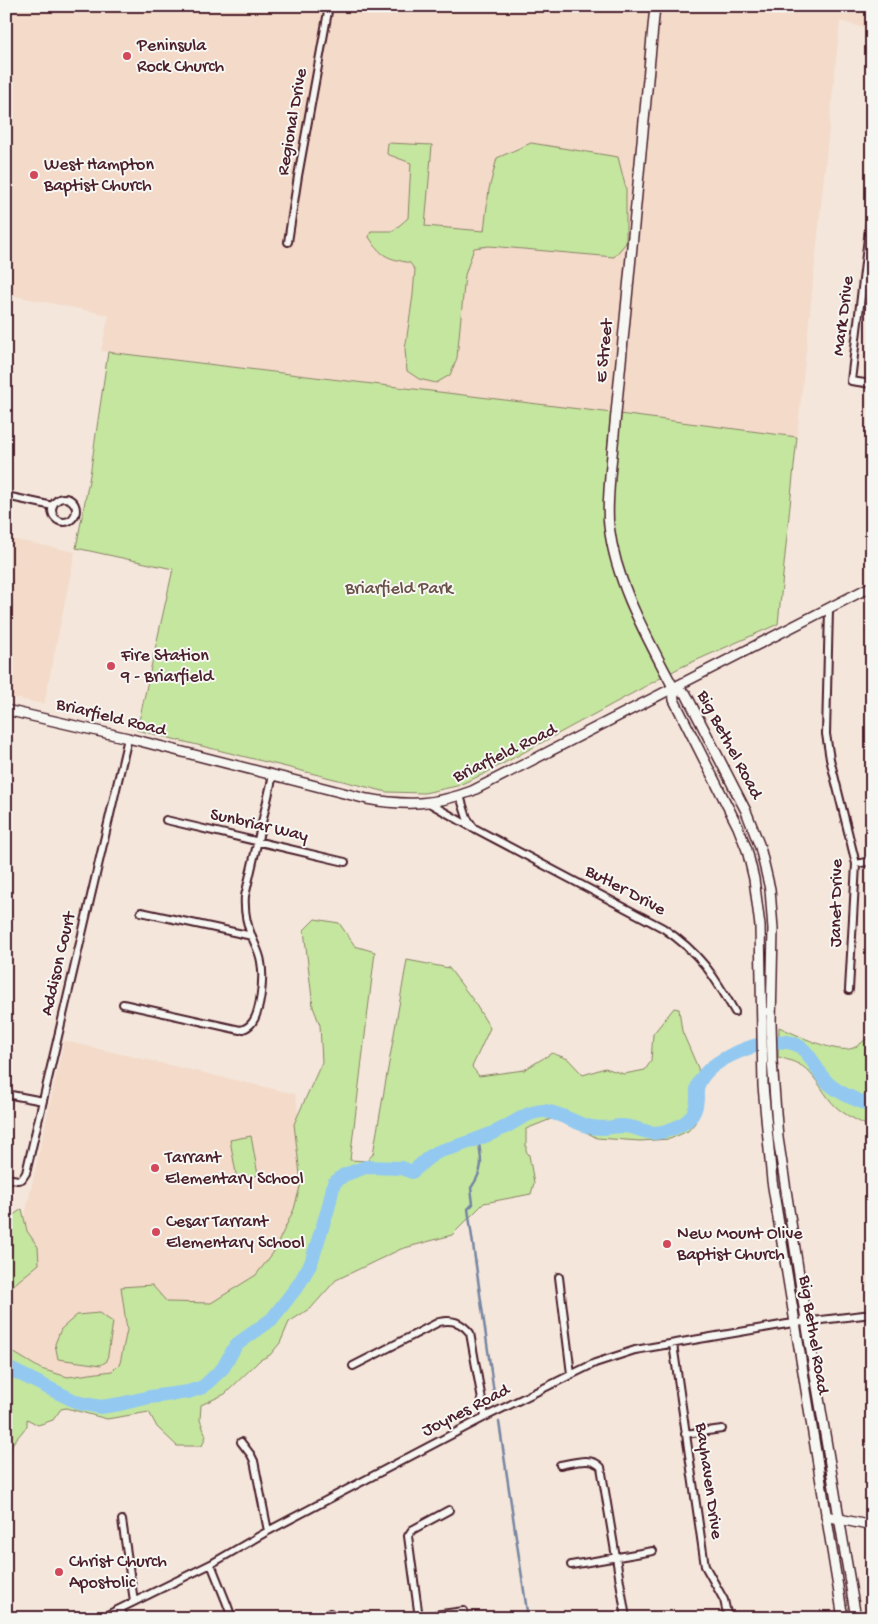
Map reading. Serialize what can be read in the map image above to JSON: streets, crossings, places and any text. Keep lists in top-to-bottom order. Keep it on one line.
{"streets":{"main road":["E Street","Briarfield Road","Big Bethel Road"],"street":["Regional Drive","Mark Drive","Sunbriar Way","Butler Drive","Janet Drive","Addison Court","Joynes Road","Bayhaven Drive"]},"crossings":[["E Street","Briarfield Road"],["E Street","Big Bethel Road"],["Briarfield Road","Big Bethel Road"],["Briarfield Road","Butler Drive"],["Briarfield Road","Janet Drive"],["Briarfield Road","Addison Court"],["Big Bethel Road","Joynes Road"],["Joynes Road","Bayhaven Drive"]],"parks":["Briarfield Park"],"places":["Peninsula Rock Church","West Hampton Baptist Church","Fire Station 9 - Briarfield","Tarrant Elementary School","Cesar Tarrant Elementary School","New Mount Olive Baptist Church","Christ Church Apostolic"]}
